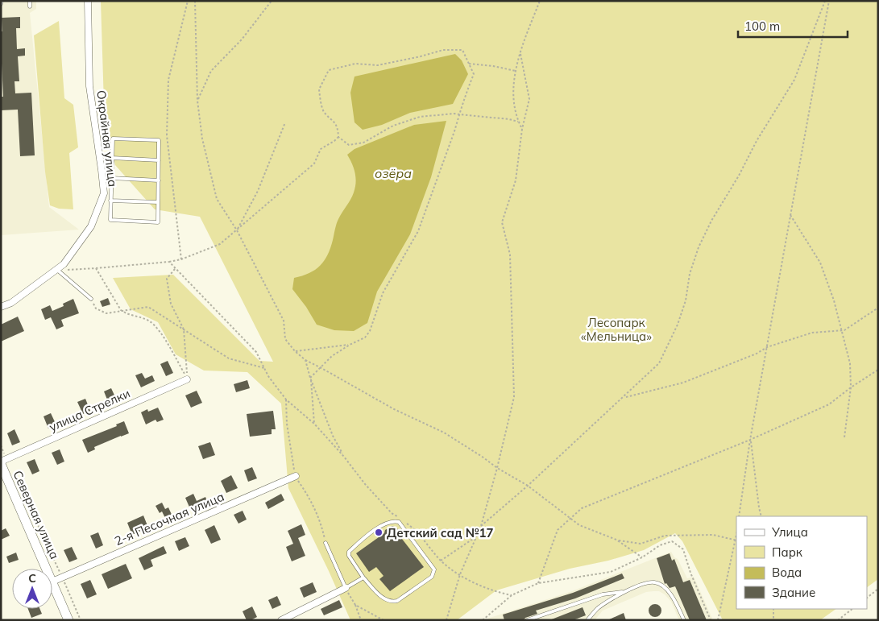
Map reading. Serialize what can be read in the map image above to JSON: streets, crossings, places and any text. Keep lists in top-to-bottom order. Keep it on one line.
{"streets":{"main road":["Северная улица"],"street":["Окрайная улица","улица Стрелки","2-я Песочная улица"]},"crossings":[["улица Стрелки","Северная улица"],["Северная улица","2-я Песочная улица"]],"water":["озёра"],"parks":["Лесопарк «Мельница»"],"places":["Детский сад №17"],"legend":["Улица","Парк","Вода","Здание"],"scale_bar":"100 m","north":"top"}
